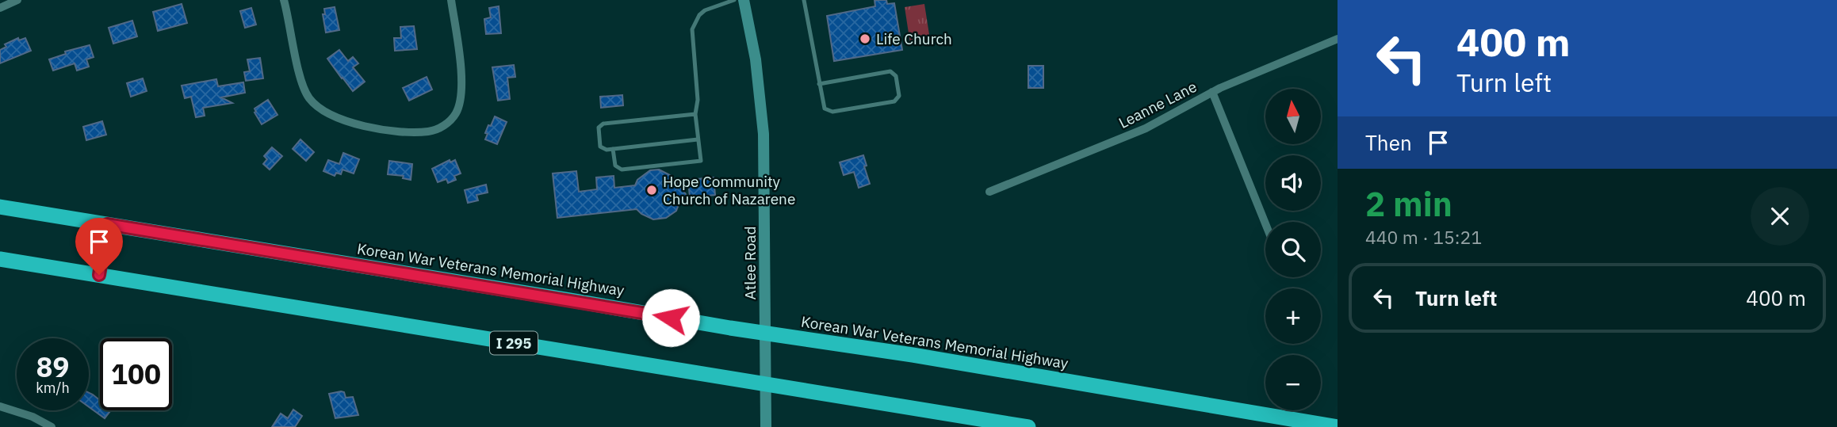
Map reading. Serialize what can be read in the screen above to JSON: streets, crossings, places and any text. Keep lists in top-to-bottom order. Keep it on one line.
{"streets":{"highway":["Korean War Veterans Memorial Highway","I 295"],"main road":["Atlee Road"],"street":["Leanne Lane"]},"places":["Life Church","Hope Community Church of Nazarene"],"north":"top","page":{"turn":["400 m","Turn left"],"map_buttons":["+","−"],"then":"Then","heading":["2 min","440 m · 15:21"],"list":[{"name":"Turn left","value":"400 m"}],"speed":"89 km/h","limit":"100"}}
